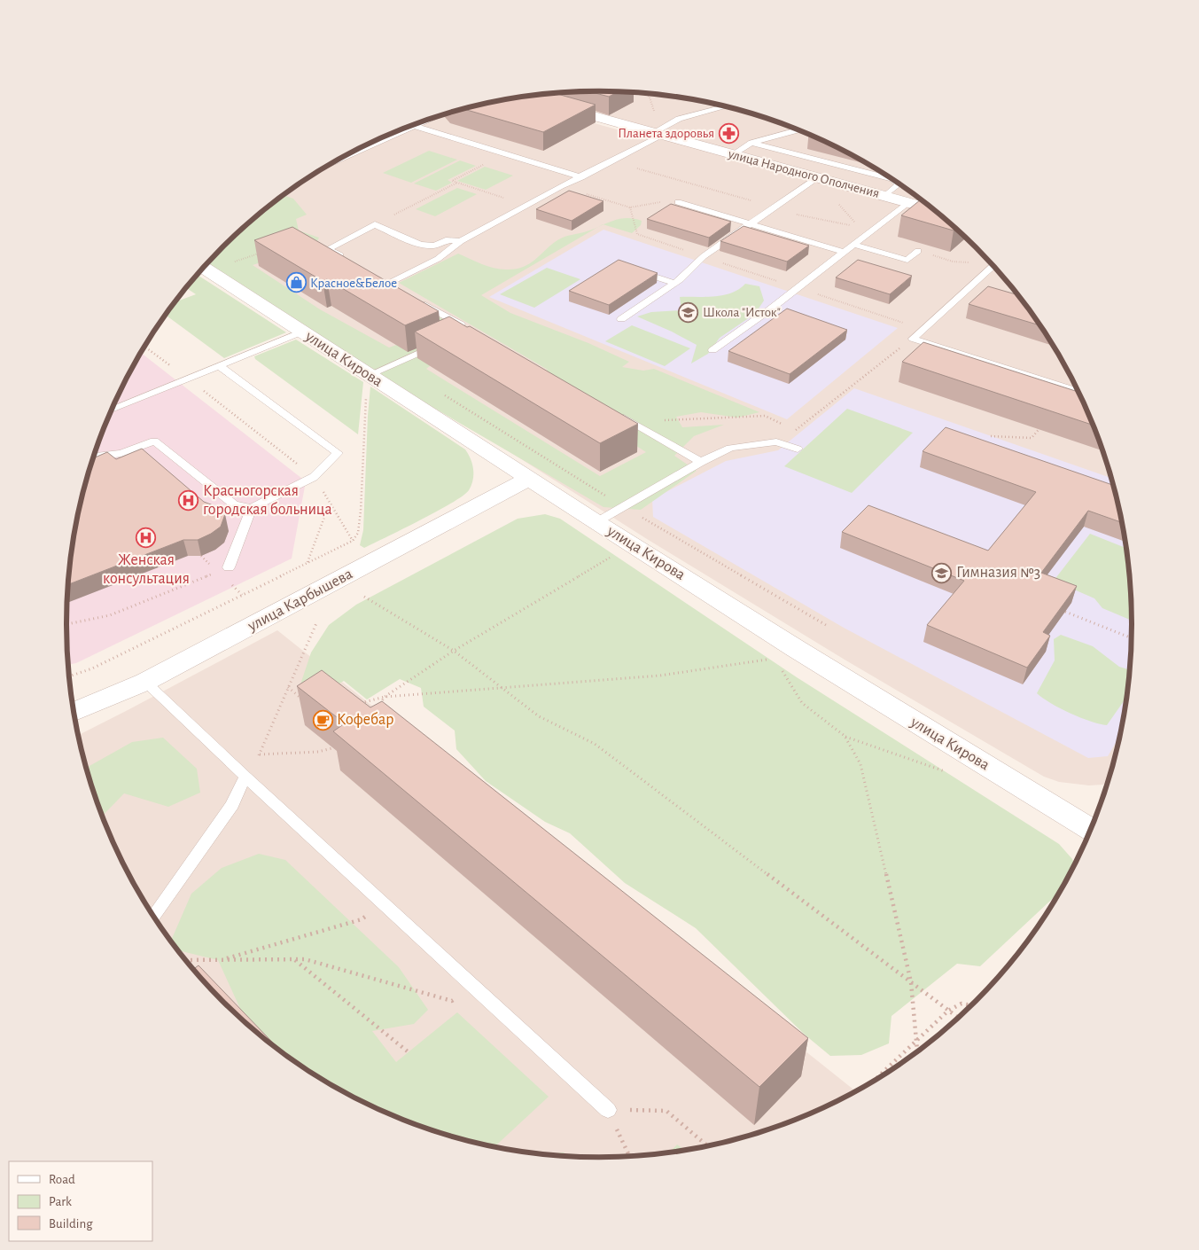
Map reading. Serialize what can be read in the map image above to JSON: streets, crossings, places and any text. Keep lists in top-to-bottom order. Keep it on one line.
{"streets":{"street":["улица Народного Ополчения","улица Кирова","улица Карбышева"]},"crossings":[["улица Кирова","улица Карбышева"]],"places":{"pharmacy":["Планета здоровья"],"shop":["Красное&Белое"],"school or university":["Школа \"Исток\"","Гимназия №3"],"hospital":["Красногорская городская больница","Женская консультация"],"cafe":["Кофебар"]},"legend":["Road","Park","Building"]}
